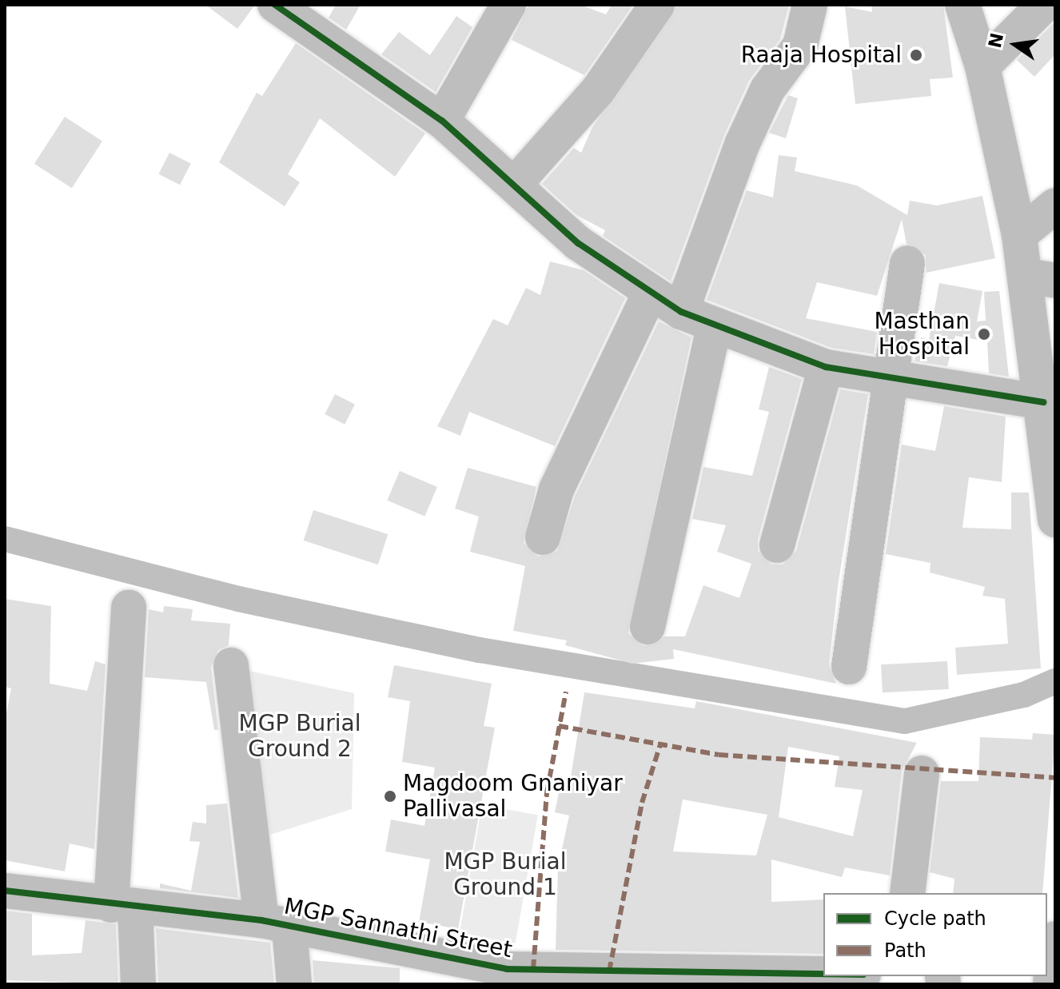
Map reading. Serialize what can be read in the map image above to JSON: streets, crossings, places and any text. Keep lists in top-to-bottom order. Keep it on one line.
{"streets":{"street":["MGP Sannathi Street"]},"parks":["MGP Burial Ground 2","MGP Burial Ground 1"],"places":["Raaja Hospital","Masthan Hospital","Magdoom Gnaniyar Pallivasal"],"legend":["Cycle path","Path"],"north":"left"}
